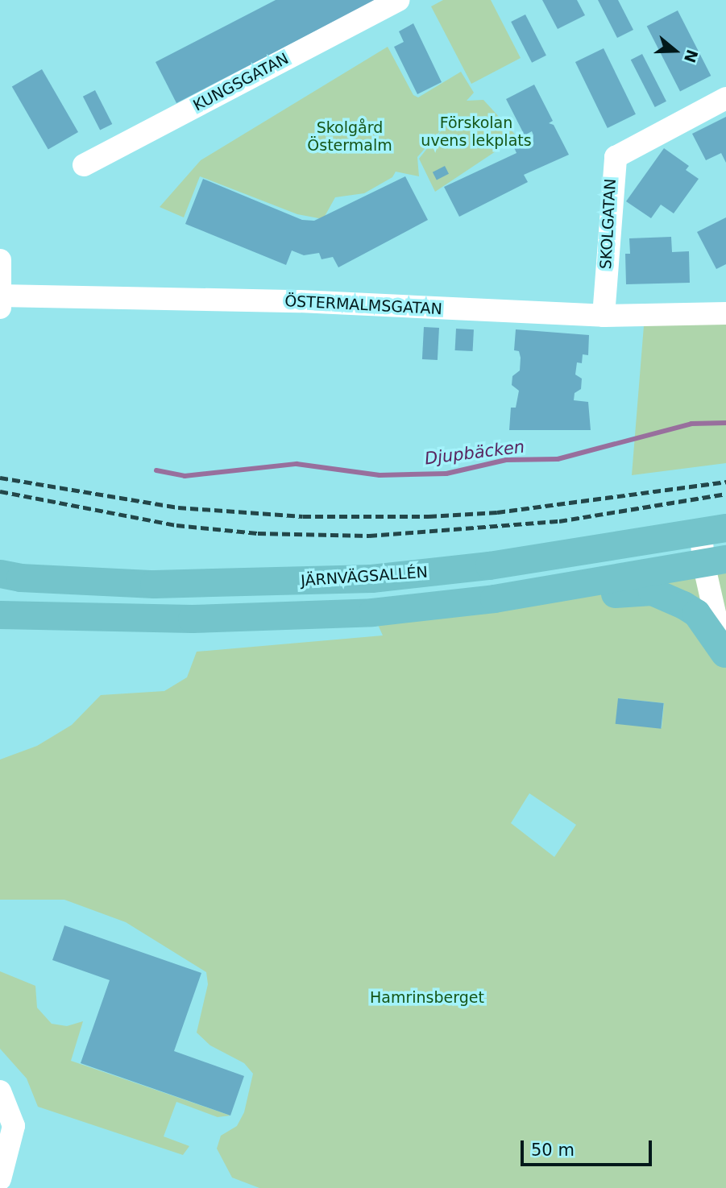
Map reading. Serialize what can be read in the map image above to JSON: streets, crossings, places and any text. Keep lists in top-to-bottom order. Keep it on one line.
{"streets":{"main road":["JÄRNVÄGSALLÉN"],"street":["KUNGSGATAN","SKOLGATAN","ÖSTERMALMSGATAN"]},"crossings":[["SKOLGATAN","ÖSTERMALMSGATAN"]],"water":["Djupbäcken"],"parks":["Förskolan uvens lekplats","Skolgård Östermalm","Hamrinsberget"],"scale_bar":"50 m","north":"right"}
